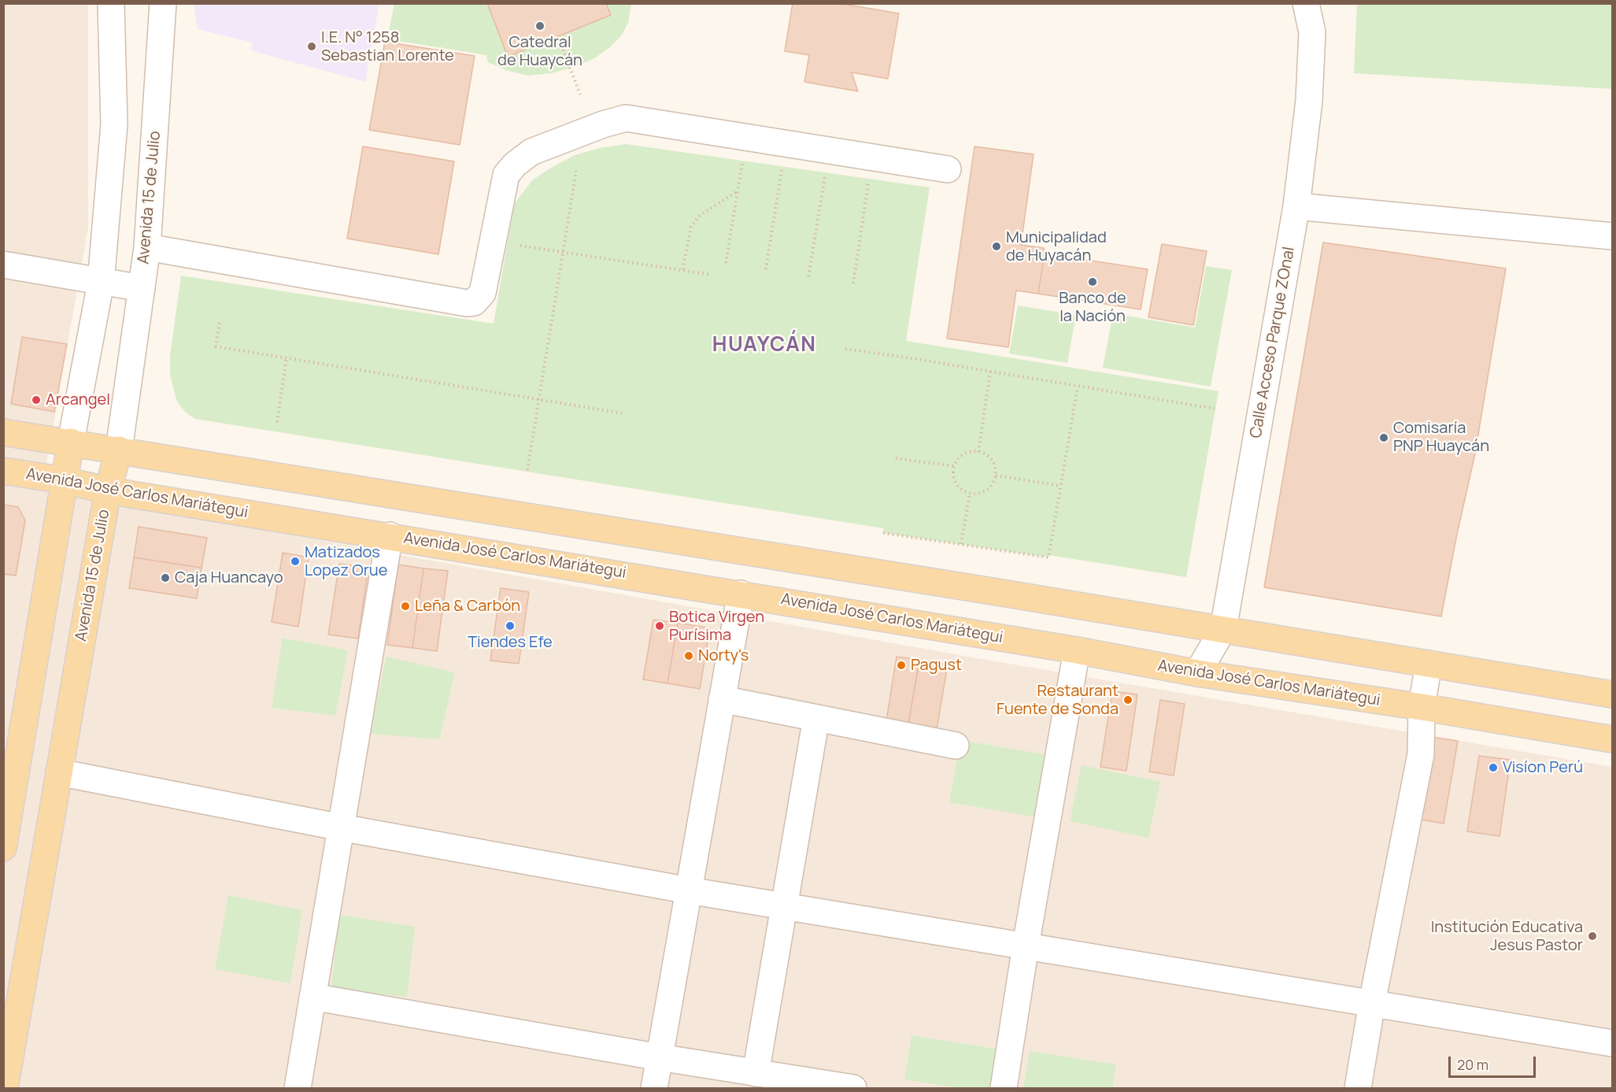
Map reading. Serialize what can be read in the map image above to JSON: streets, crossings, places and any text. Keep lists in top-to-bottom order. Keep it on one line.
{"streets":{"main road":["Avenida 15 de Julio","Avenida José Carlos Mariátegui"],"street":["Calle Acceso Parque ZOnal"]},"crossings":[["Avenida 15 de Julio","Avenida José Carlos Mariátegui"],["Calle Acceso Parque ZOnal","Avenida José Carlos Mariátegui"]],"districts":["HUAYCÁN"],"places":["Catedral de Huaycán","I.E. N° 1258 Sebastian Lorente","Municipalidad de Huyacán","Banco de la Nación","Arcangel","Comisaría PNP Huaycán","Matizados Lopez Orue","Caja Huancayo","Leña & Carbón","Tiendes Efe","Botica Virgen Purísima","Norty's","Pagust","Restaurant Fuente de Sonda","Visíon Perú","Institución Educativa Jesus Pastor"],"scale_bar":"20 m"}
